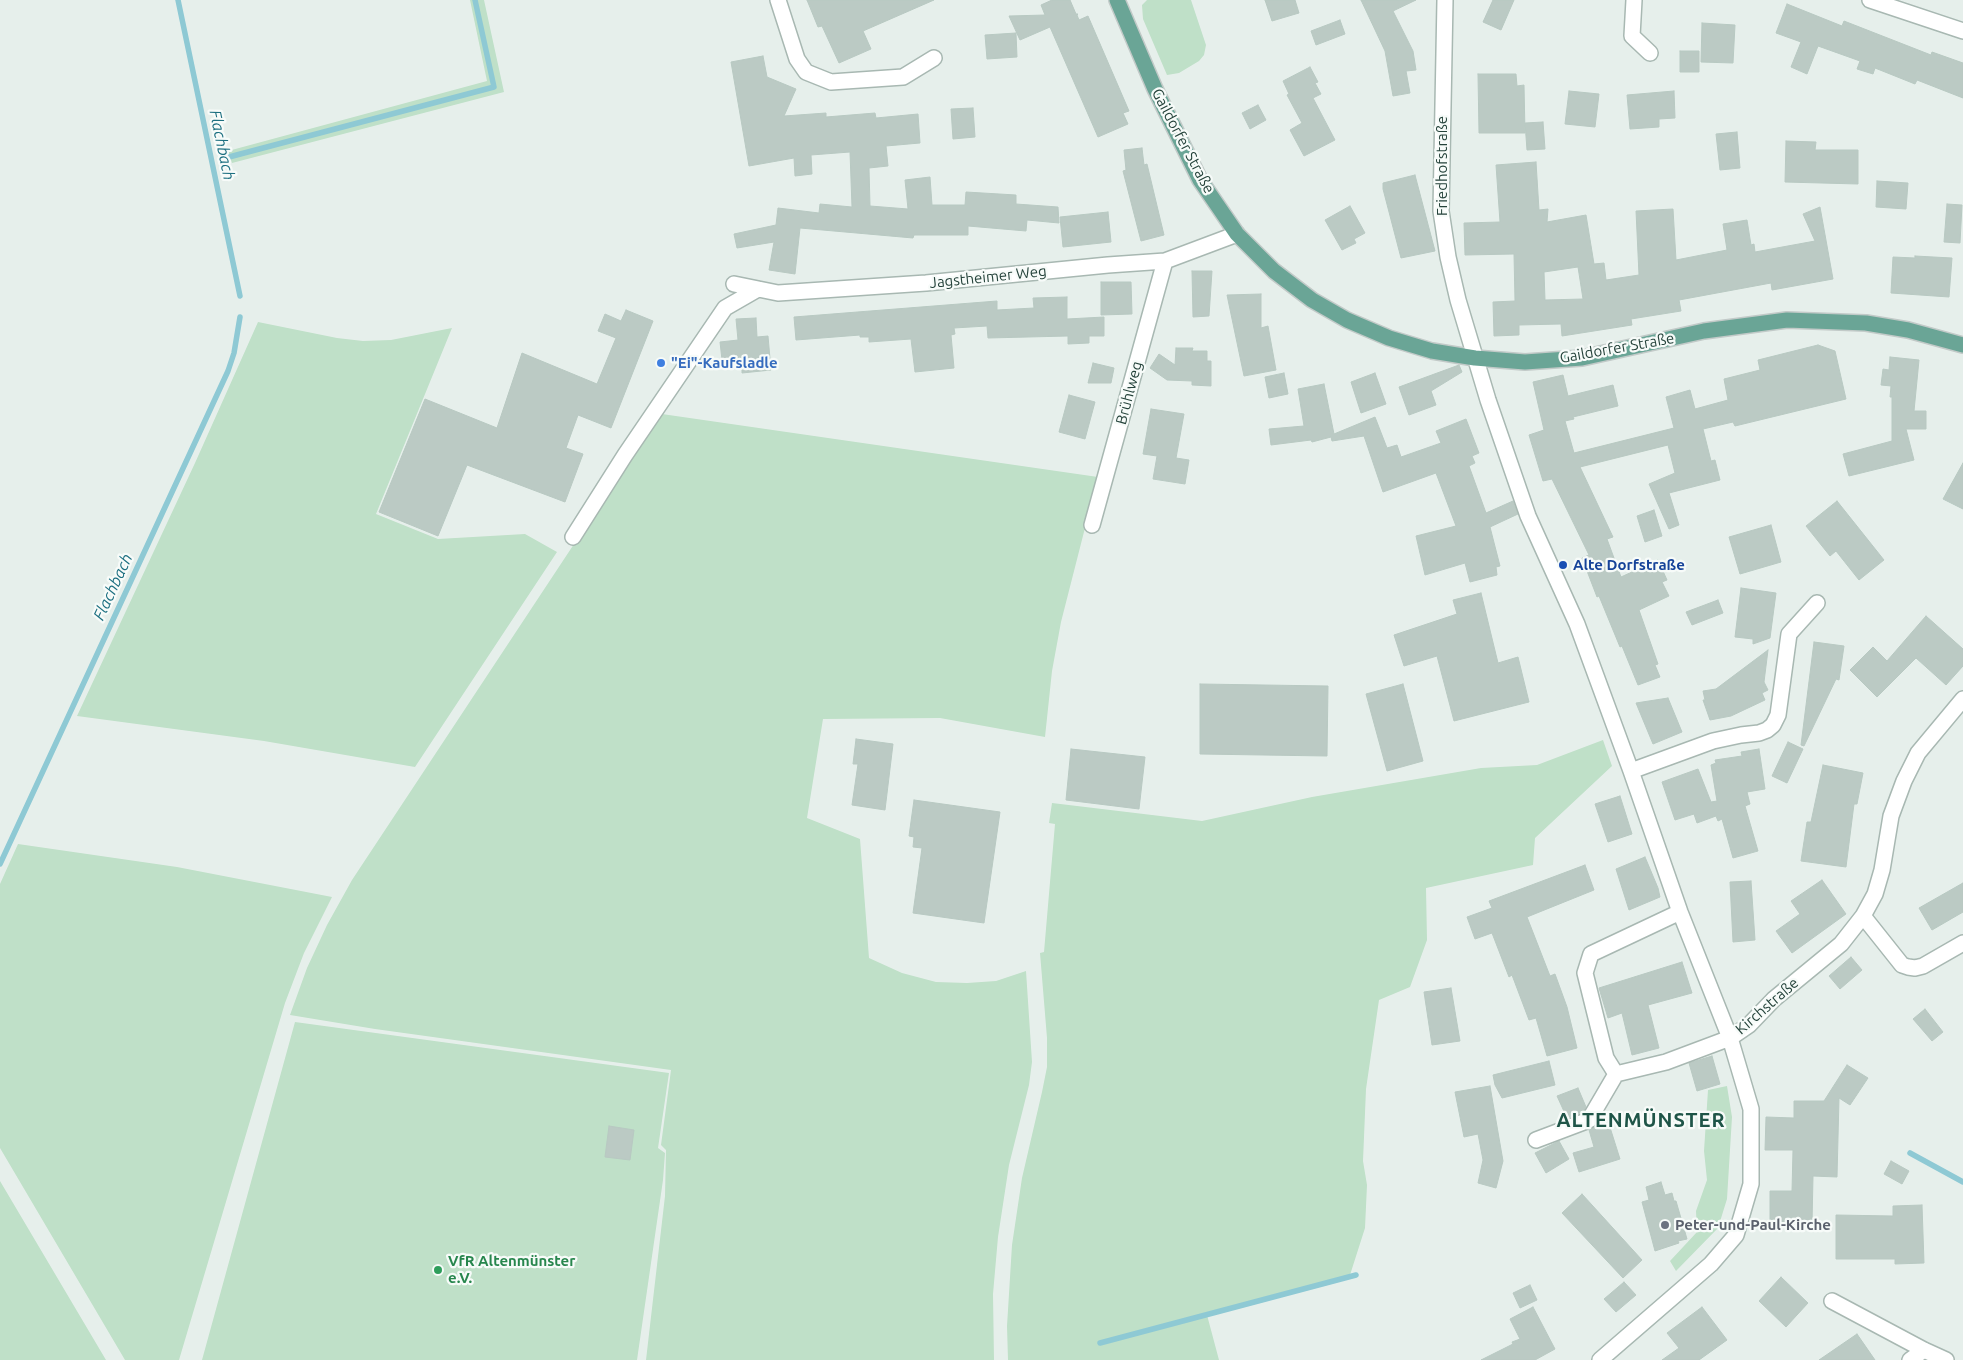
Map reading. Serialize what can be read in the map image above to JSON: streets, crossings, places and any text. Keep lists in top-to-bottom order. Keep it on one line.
{"streets":{"main road":["Gaildorfer Straße"],"street":["Friedhofstraße","Jagstheimer Weg","Brühlweg","Kirchstraße"]},"crossings":[["Gaildorfer Straße","Friedhofstraße"],["Gaildorfer Straße","Jagstheimer Weg"],["Jagstheimer Weg","Brühlweg"]],"districts":["ALTENMÜNSTER"],"water":["Flachbach"],"places":["\"Ei\"-Kaufsladle","Alte Dorfstraße","Peter-und-Paul-Kirche","VfR Altenmünster e.V."]}
